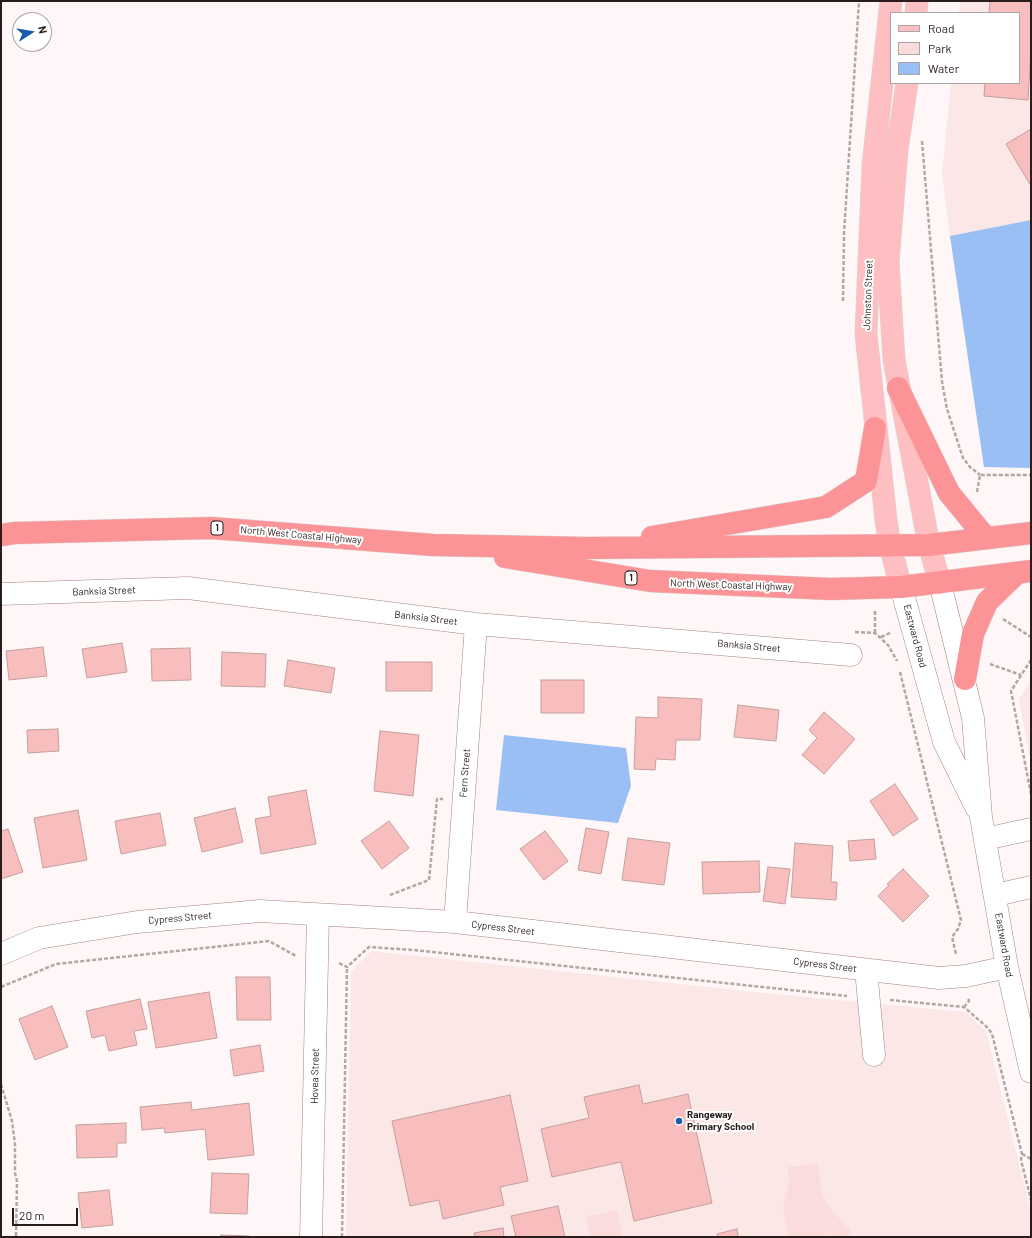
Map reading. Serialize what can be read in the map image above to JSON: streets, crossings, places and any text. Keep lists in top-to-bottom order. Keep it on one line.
{"streets":{"highway":["1","North West Coastal Highway"],"main road":["Johnston Street"],"street":["Banksia Street","Eastward Road","Fern Street","Cypress Street","Hovea Street"]},"crossings":[["Johnston Street","North West Coastal Highway"],["Johnston Street","Eastward Road"],["North West Coastal Highway","Eastward Road"],["Banksia Street","Fern Street"],["Eastward Road","Cypress Street"],["Fern Street","Cypress Street"],["Cypress Street","Hovea Street"]],"places":["Rangeway Primary School"],"legend":["Road","Park","Water"],"scale_bar":"20 m","north":"right"}
